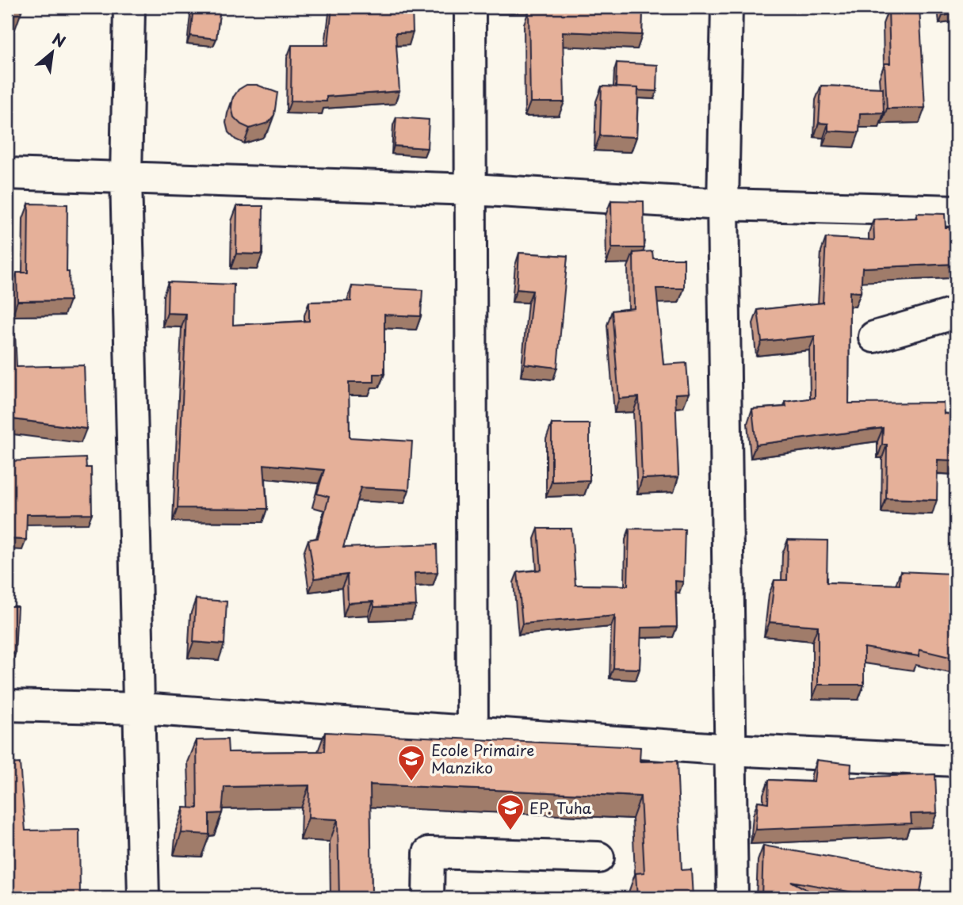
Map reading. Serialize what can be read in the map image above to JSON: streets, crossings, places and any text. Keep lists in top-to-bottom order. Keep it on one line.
{"places":{"school or university":["Ecole Primaire Manziko","EP. Tuha"]},"north":"top right"}
